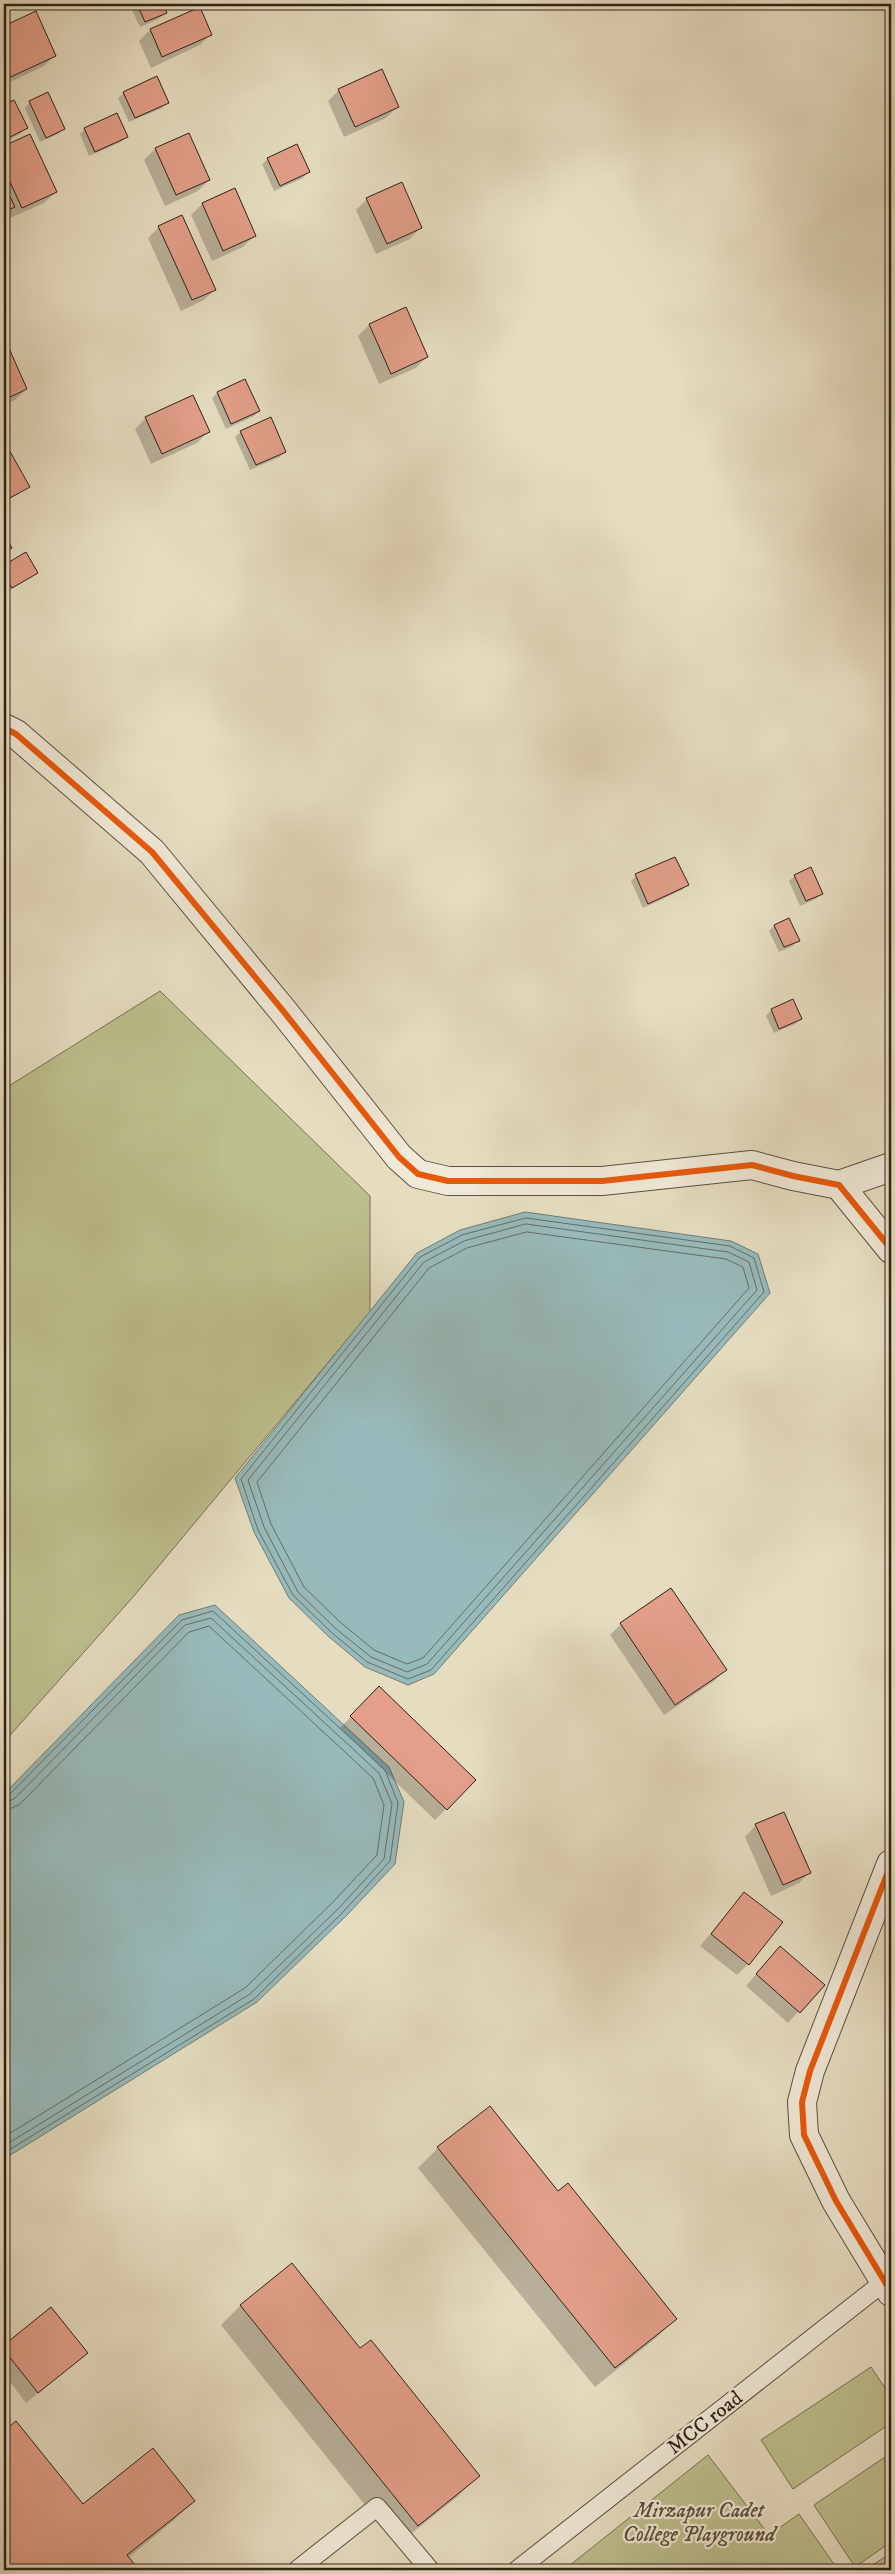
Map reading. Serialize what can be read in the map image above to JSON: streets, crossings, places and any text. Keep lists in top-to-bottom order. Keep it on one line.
{"streets":{"lane":["MCC road"]},"parks":["Mirzapur Cadet College Playground"]}
